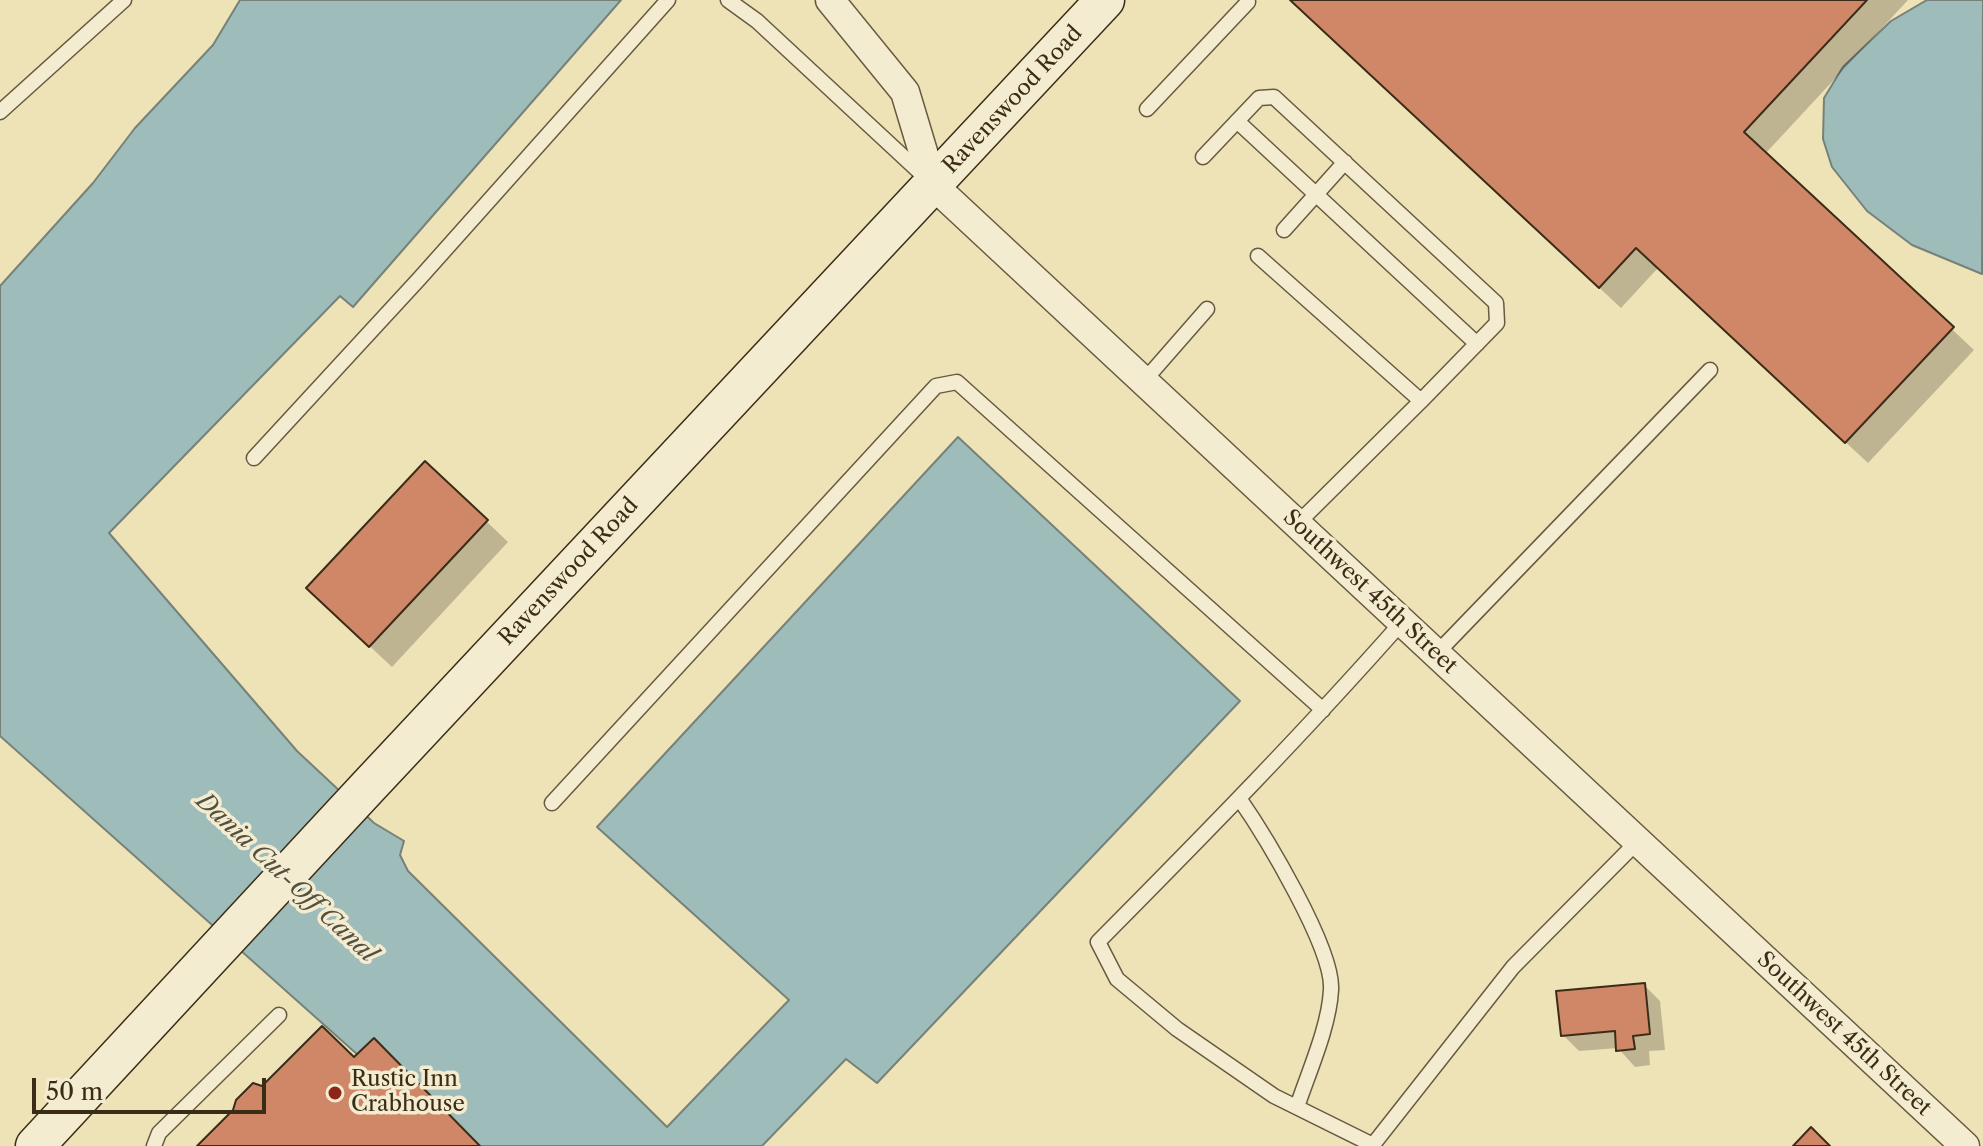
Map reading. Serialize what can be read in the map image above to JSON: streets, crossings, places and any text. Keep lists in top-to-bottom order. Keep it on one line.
{"streets":{"street":["Ravenswood Road","Southwest 45th Street"]},"crossings":[["Ravenswood Road","Southwest 45th Street"]],"water":["Dania Cut-Off Canal"],"places":["Rustic Inn Crabhouse"],"scale_bar":"50 m"}
